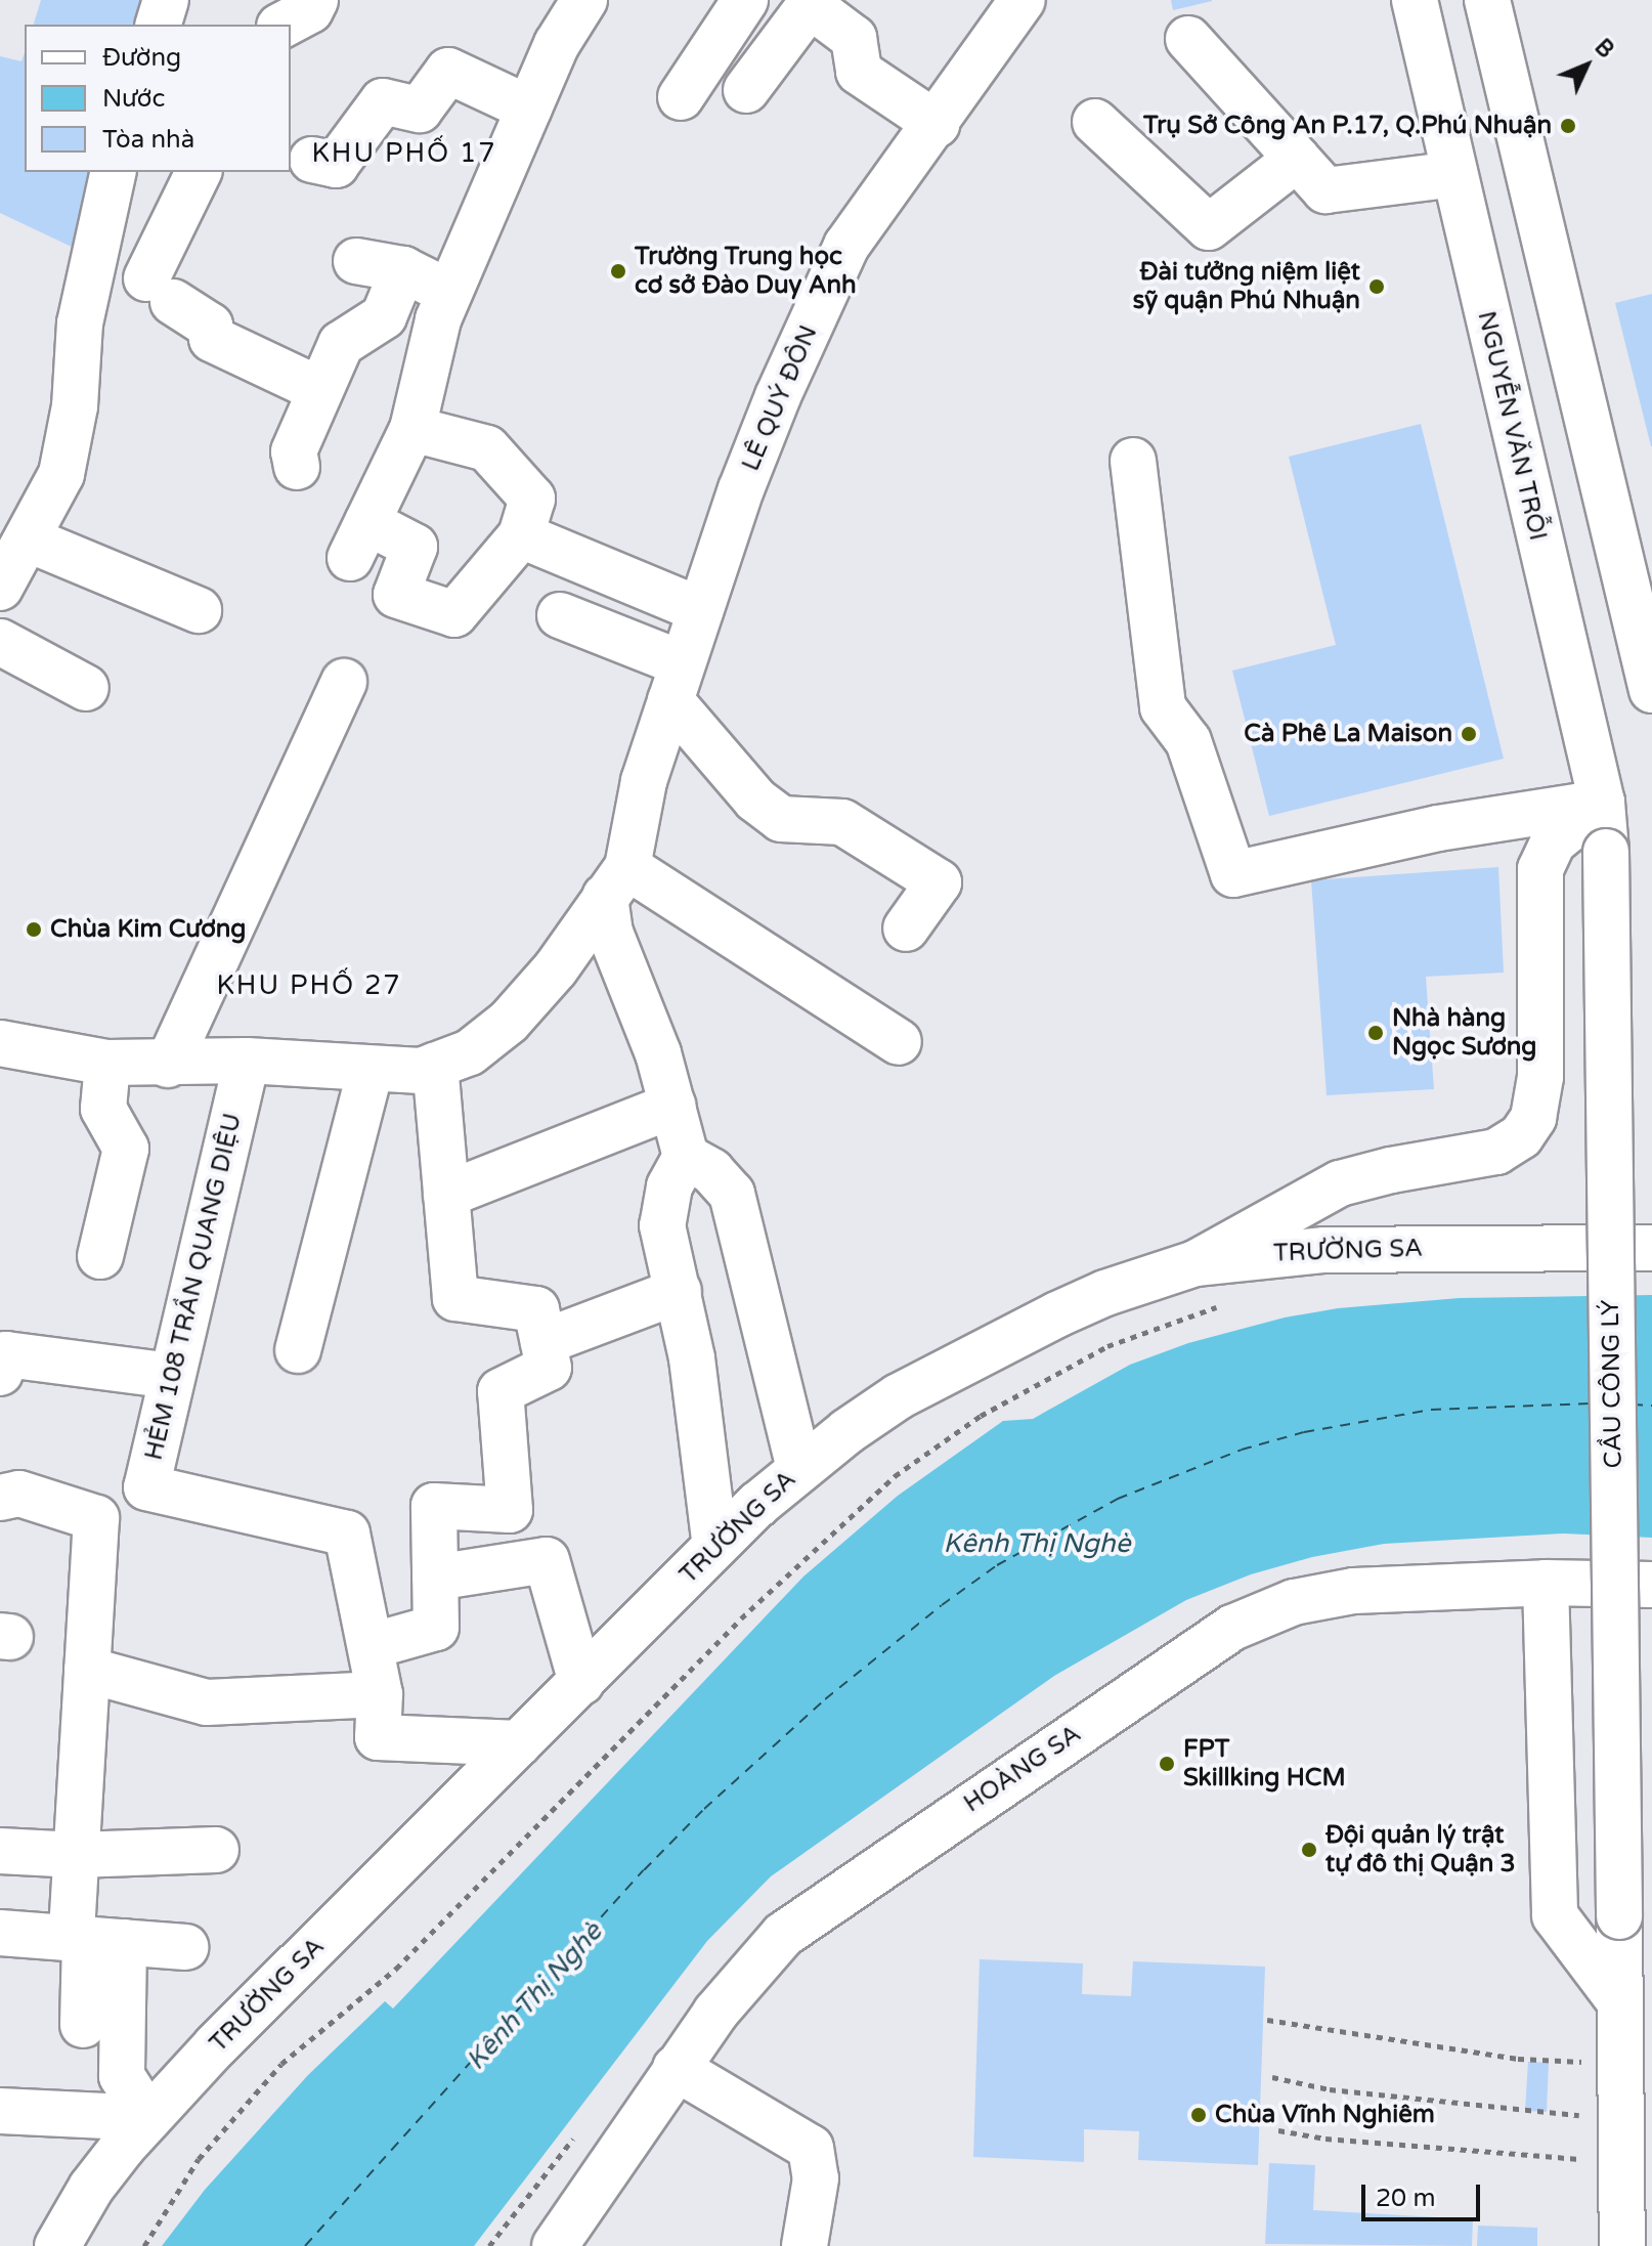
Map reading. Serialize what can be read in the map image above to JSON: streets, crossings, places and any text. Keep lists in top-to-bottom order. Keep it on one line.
{"streets":{"street":["LÊ QUÝ ÐÔN","NGUYỄN VĂN TRỖI","TRƯỜNG SA","HẺM 108 TRẦN QUANG DIỆU","CẦU CÔNG LÝ","HOÀNG SA"]},"crossings":[["NGUYỄN VĂN TRỖI","CẦU CÔNG LÝ"],["TRƯỜNG SA","HẺM 108 TRẦN QUANG DIỆU"]],"districts":["KHU PHỐ 17","KHU PHỐ 27"],"water":["Kênh Thị Nghè"],"places":["Trụ Sở Công An P.17, Q.Phú Nhuận","Trường Trung học cơ sở Đào Duy Anh","Đài tưởng niệm liệt sỹ quận Phú Nhuận","Cà Phê La Maison","Chùa Kim Cương","Nhà hàng Ngọc Sương","FPT Skillking HCM","Đội quản lý trật tự đô thị Quận 3","Chùa Vĩnh Nghiêm"],"legend":["Đường","Nước","Tòa nhà"],"scale_bar":"20 m","north":"top right"}
